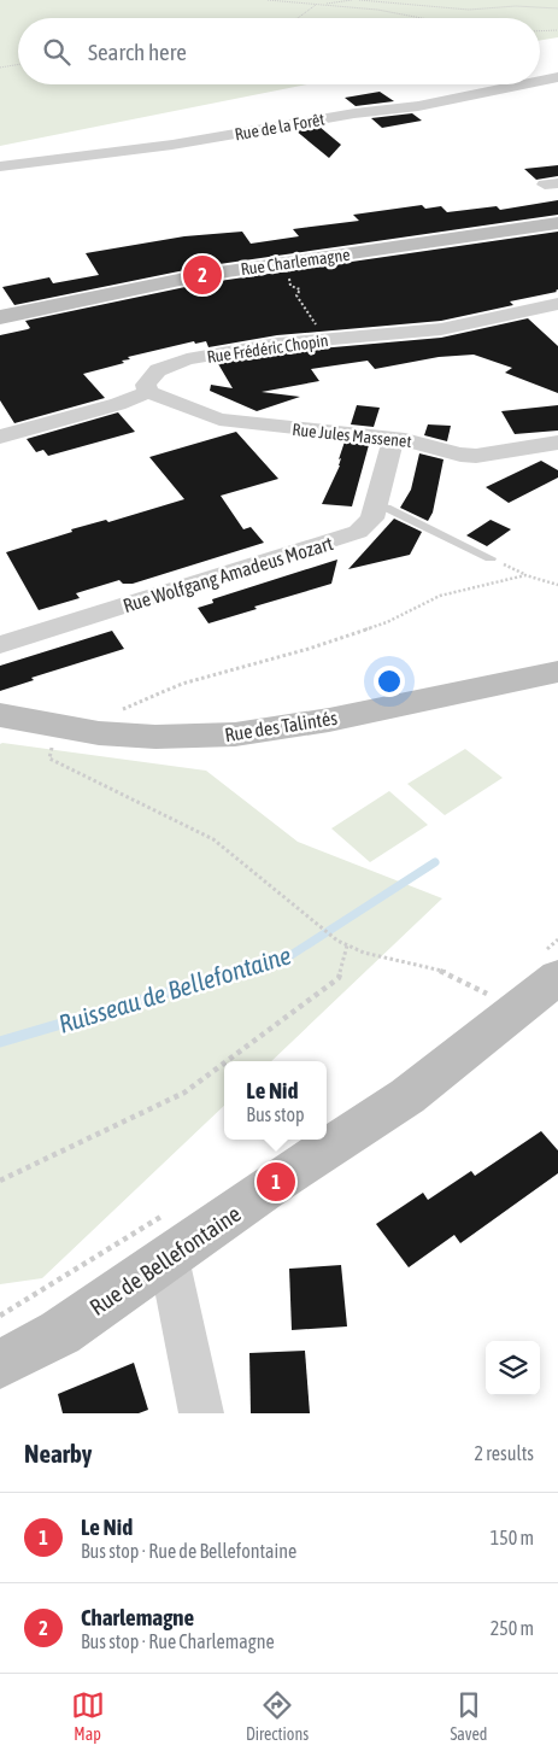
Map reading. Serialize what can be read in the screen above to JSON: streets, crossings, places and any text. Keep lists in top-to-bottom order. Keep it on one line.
{"streets":{"street":["Rue de la Forêt","Rue Charlemagne","Rue Frédéric Chopin","Rue Jules Massenet","Rue Wolfgang Amadeus Mozart","Rue des Talintés","Rue de Bellefontaine"]},"crossings":[["Rue Frédéric Chopin","Rue Jules Massenet"],["Rue Jules Massenet","Rue Wolfgang Amadeus Mozart"]],"water":["Ruisseau de Bellefontaine"],"page":{"search":"Search here","pins":["2","1"],"popup":["Le Nid","Bus stop"],"heading":["Nearby","2 results"],"list":[{"mark":"1","name":"Le Nid","note":"Bus stop · Rue de Bellefontaine","value":"150 m"},{"mark":"2","name":"Charlemagne","note":"Bus stop · Rue Charlemagne","value":"250 m"}],"nav":["Map","Directions","Saved"]}}
